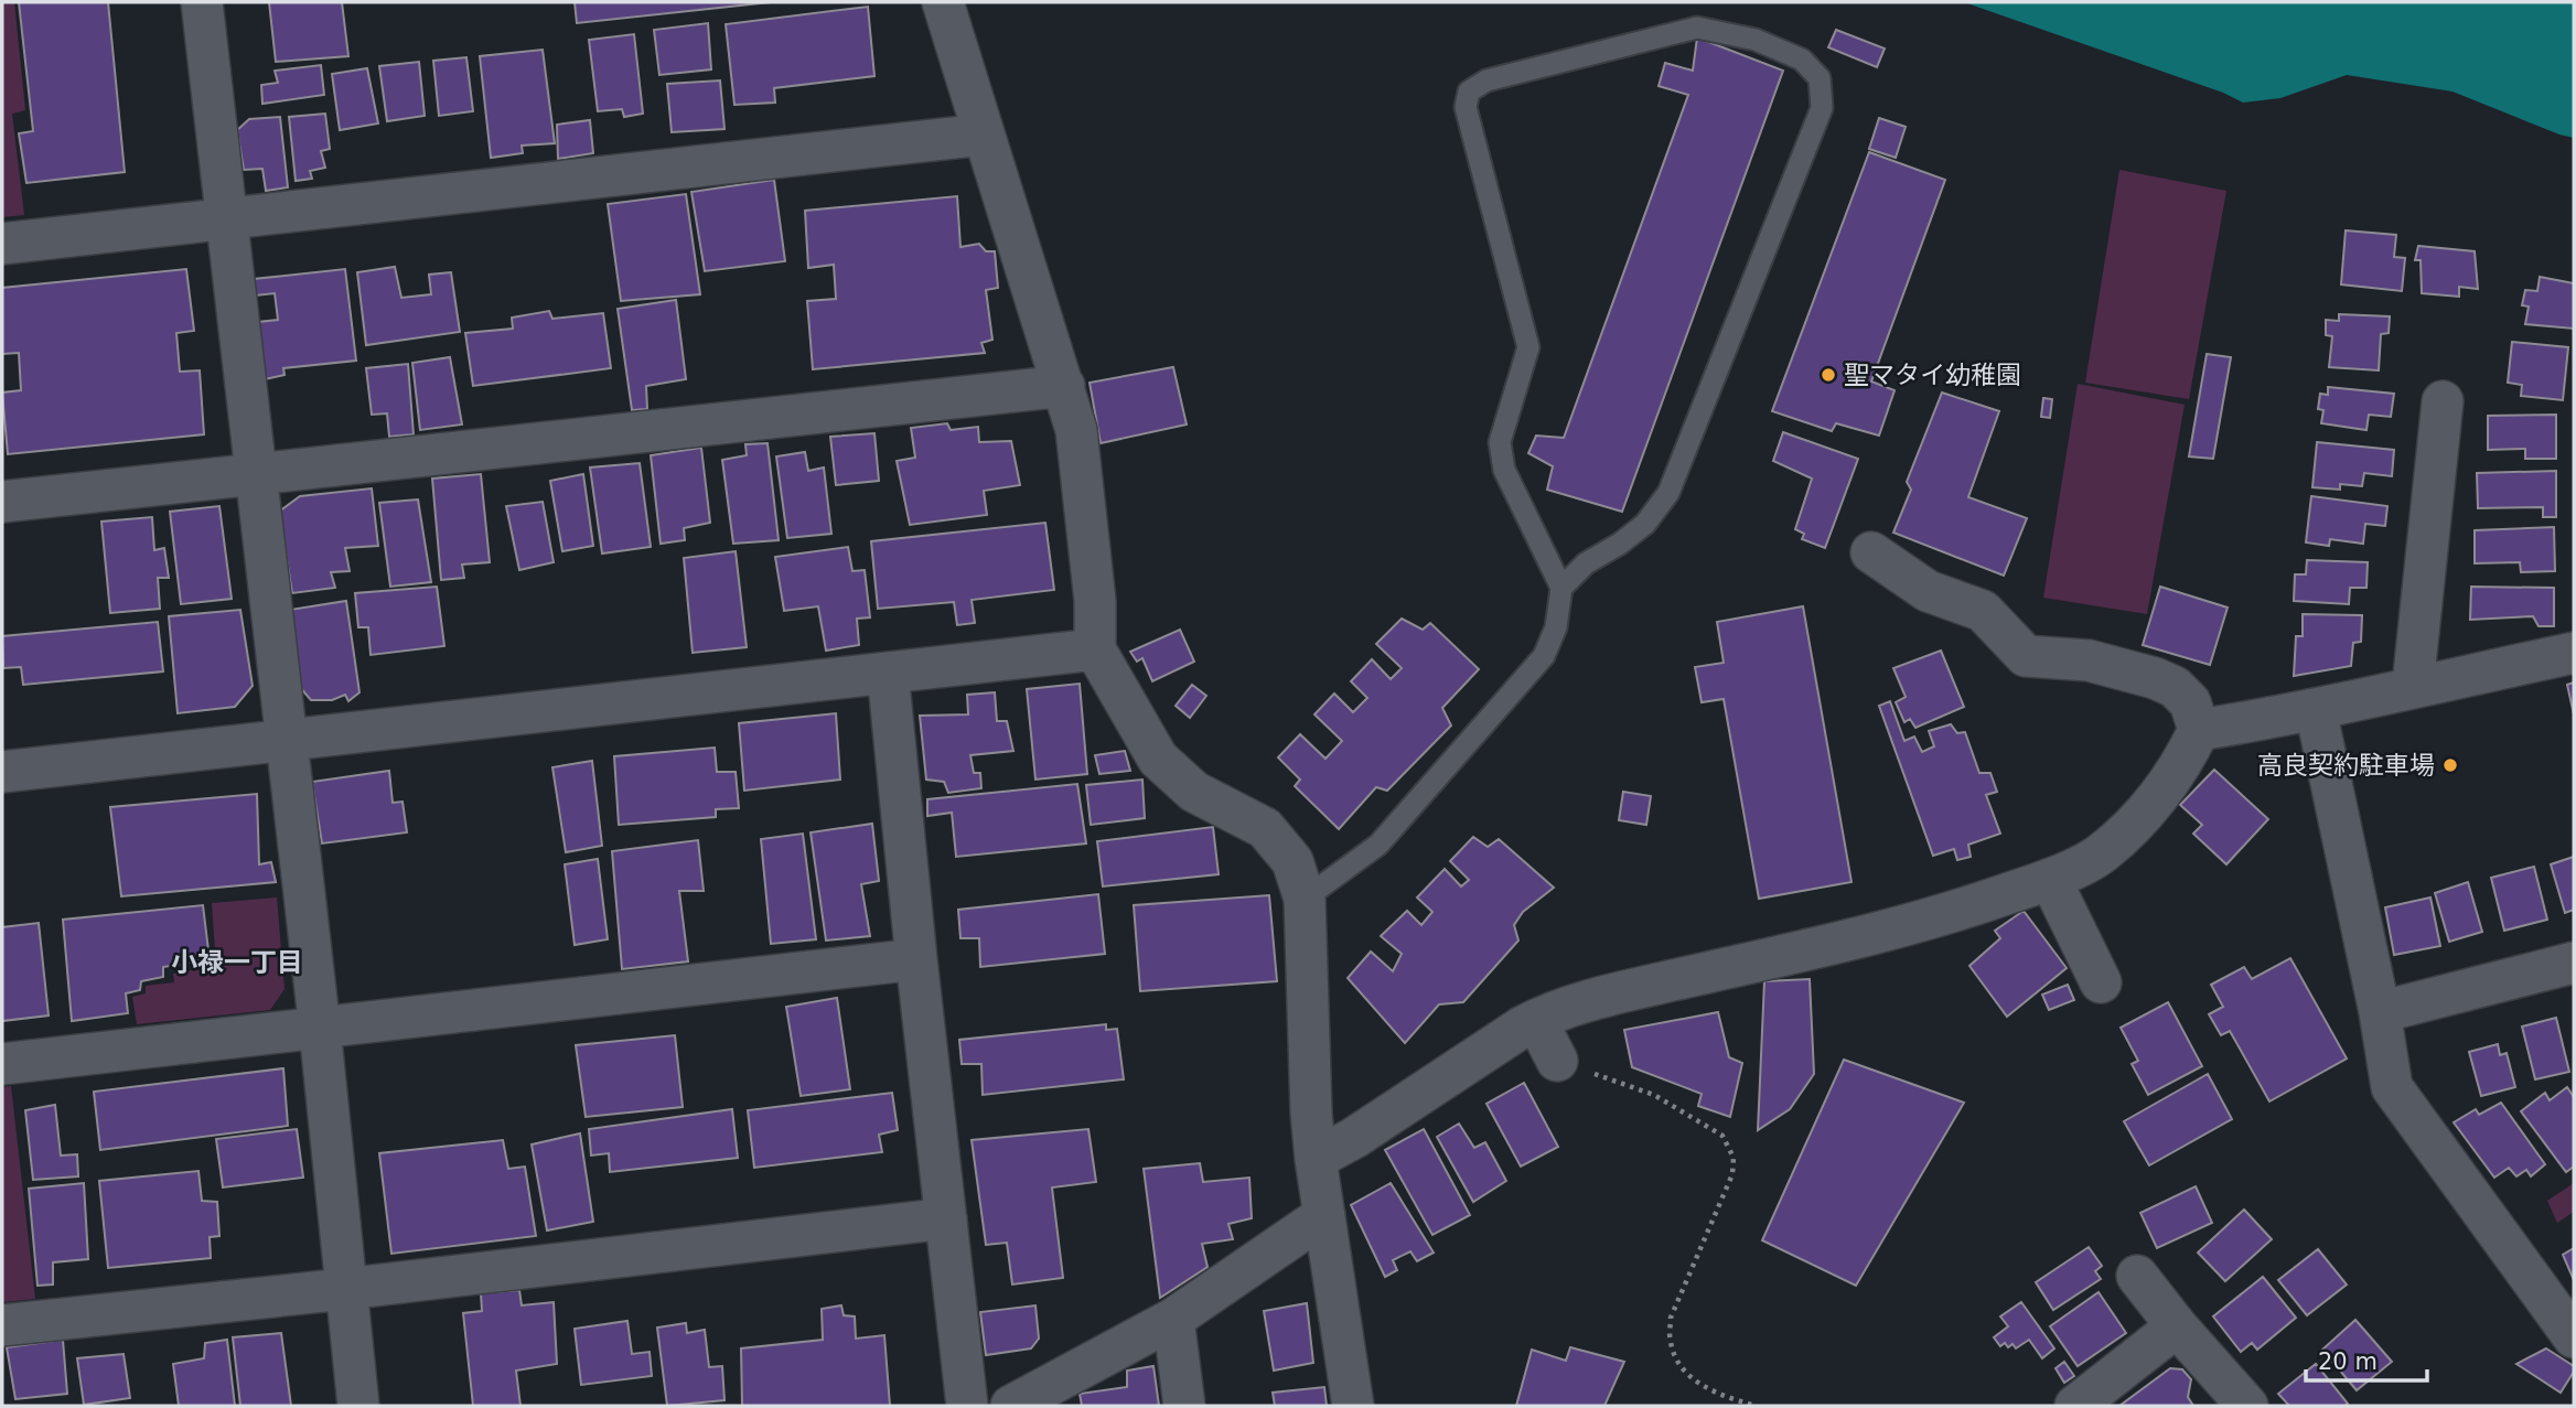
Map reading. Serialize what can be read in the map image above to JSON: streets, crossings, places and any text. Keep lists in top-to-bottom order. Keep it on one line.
{"districts":["小禄一丁目"],"places":["聖マタイ幼稚園","高良契約駐車場"],"scale_bar":"20 m"}
